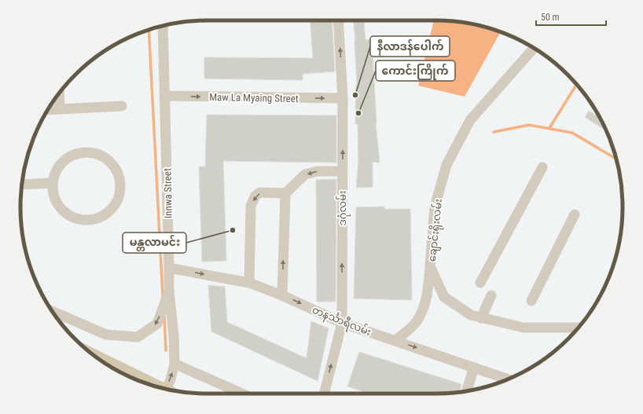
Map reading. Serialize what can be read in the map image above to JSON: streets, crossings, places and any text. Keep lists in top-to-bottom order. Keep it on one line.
{"streets":{"street":["Maw La Myaing Street","Innwa Street","ဒဂုံလမ်း","ချောင်းရိုးလမ်း","တနင်္သာရီလမ်း"]},"crossings":[["Maw La Myaing Street","Innwa Street"],["Maw La Myaing Street","ဒဂုံလမ်း"],["Innwa Street","တနင်္သာရီလမ်း"],["ဒဂုံလမ်း","တနင်္သာရီလမ်း"]],"one_way":["Maw La Myaing Street","ဒဂုံလမ်း","တနင်္သာရီလမ်း"],"places":["နီလာဒန်ပေါက်","ကောင်းကြိုက်","မန္တလာမင်း"],"scale_bar":"50 m"}
